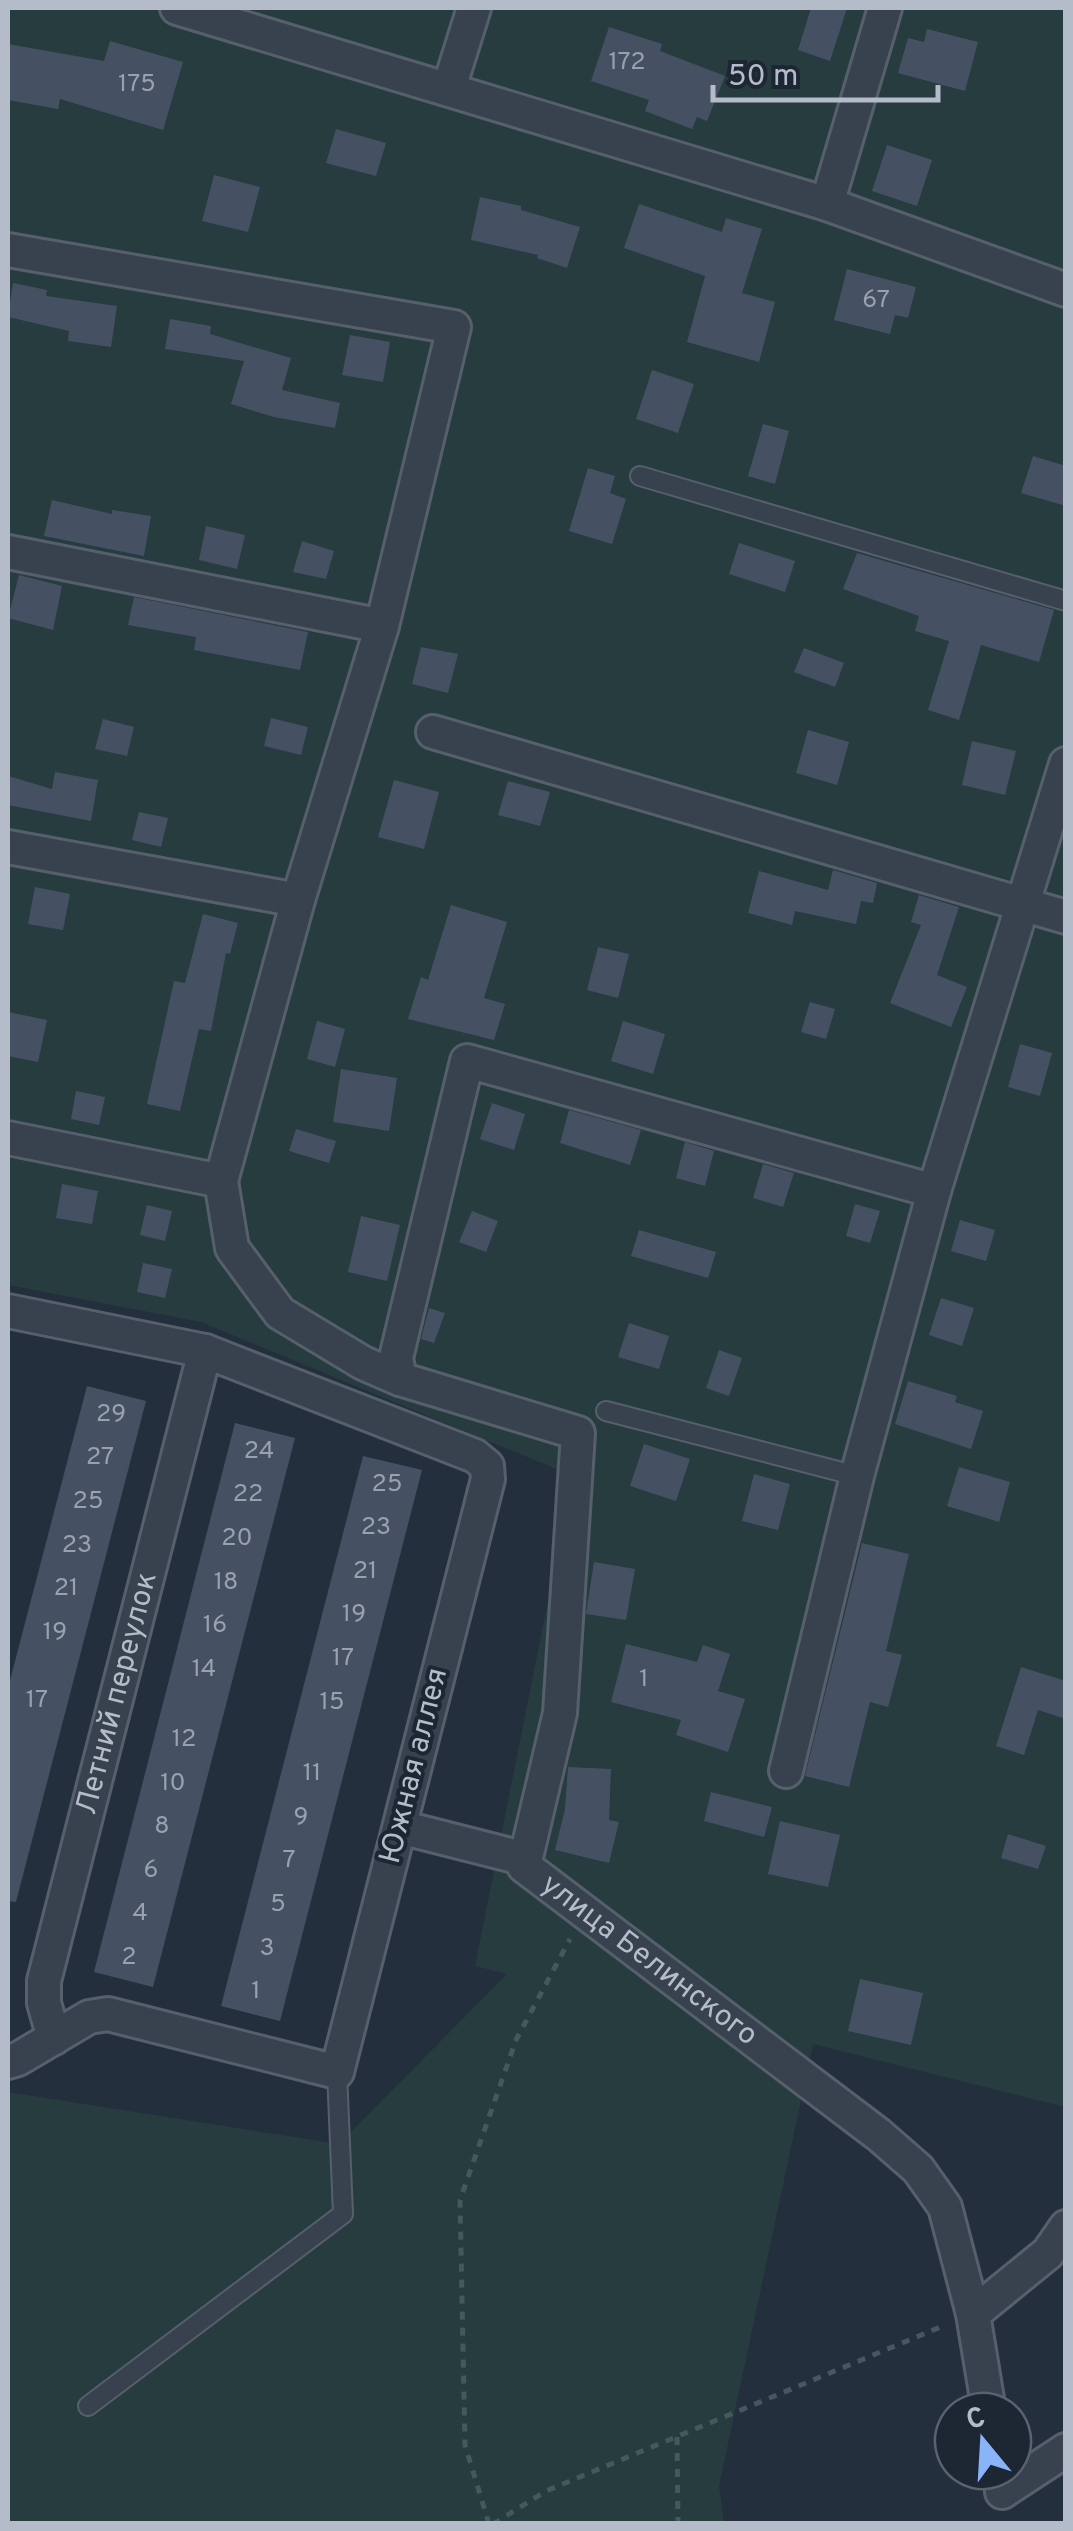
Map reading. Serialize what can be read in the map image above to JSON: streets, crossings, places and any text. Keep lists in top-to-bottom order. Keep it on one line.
{"streets":{"street":["Летний переулок","Южная аллея","улица Белинского"]},"crossings":[["Летний переулок","Южная аллея"]],"house_numbers":["172","175","67","29","24","27","25","22","25","23","20","23","21","18","21","19","16","19","17","14","1","17","15","12","11","10","9","8","7","6","5","4","3","2","1"],"scale_bar":"50 m","north":"top"}
